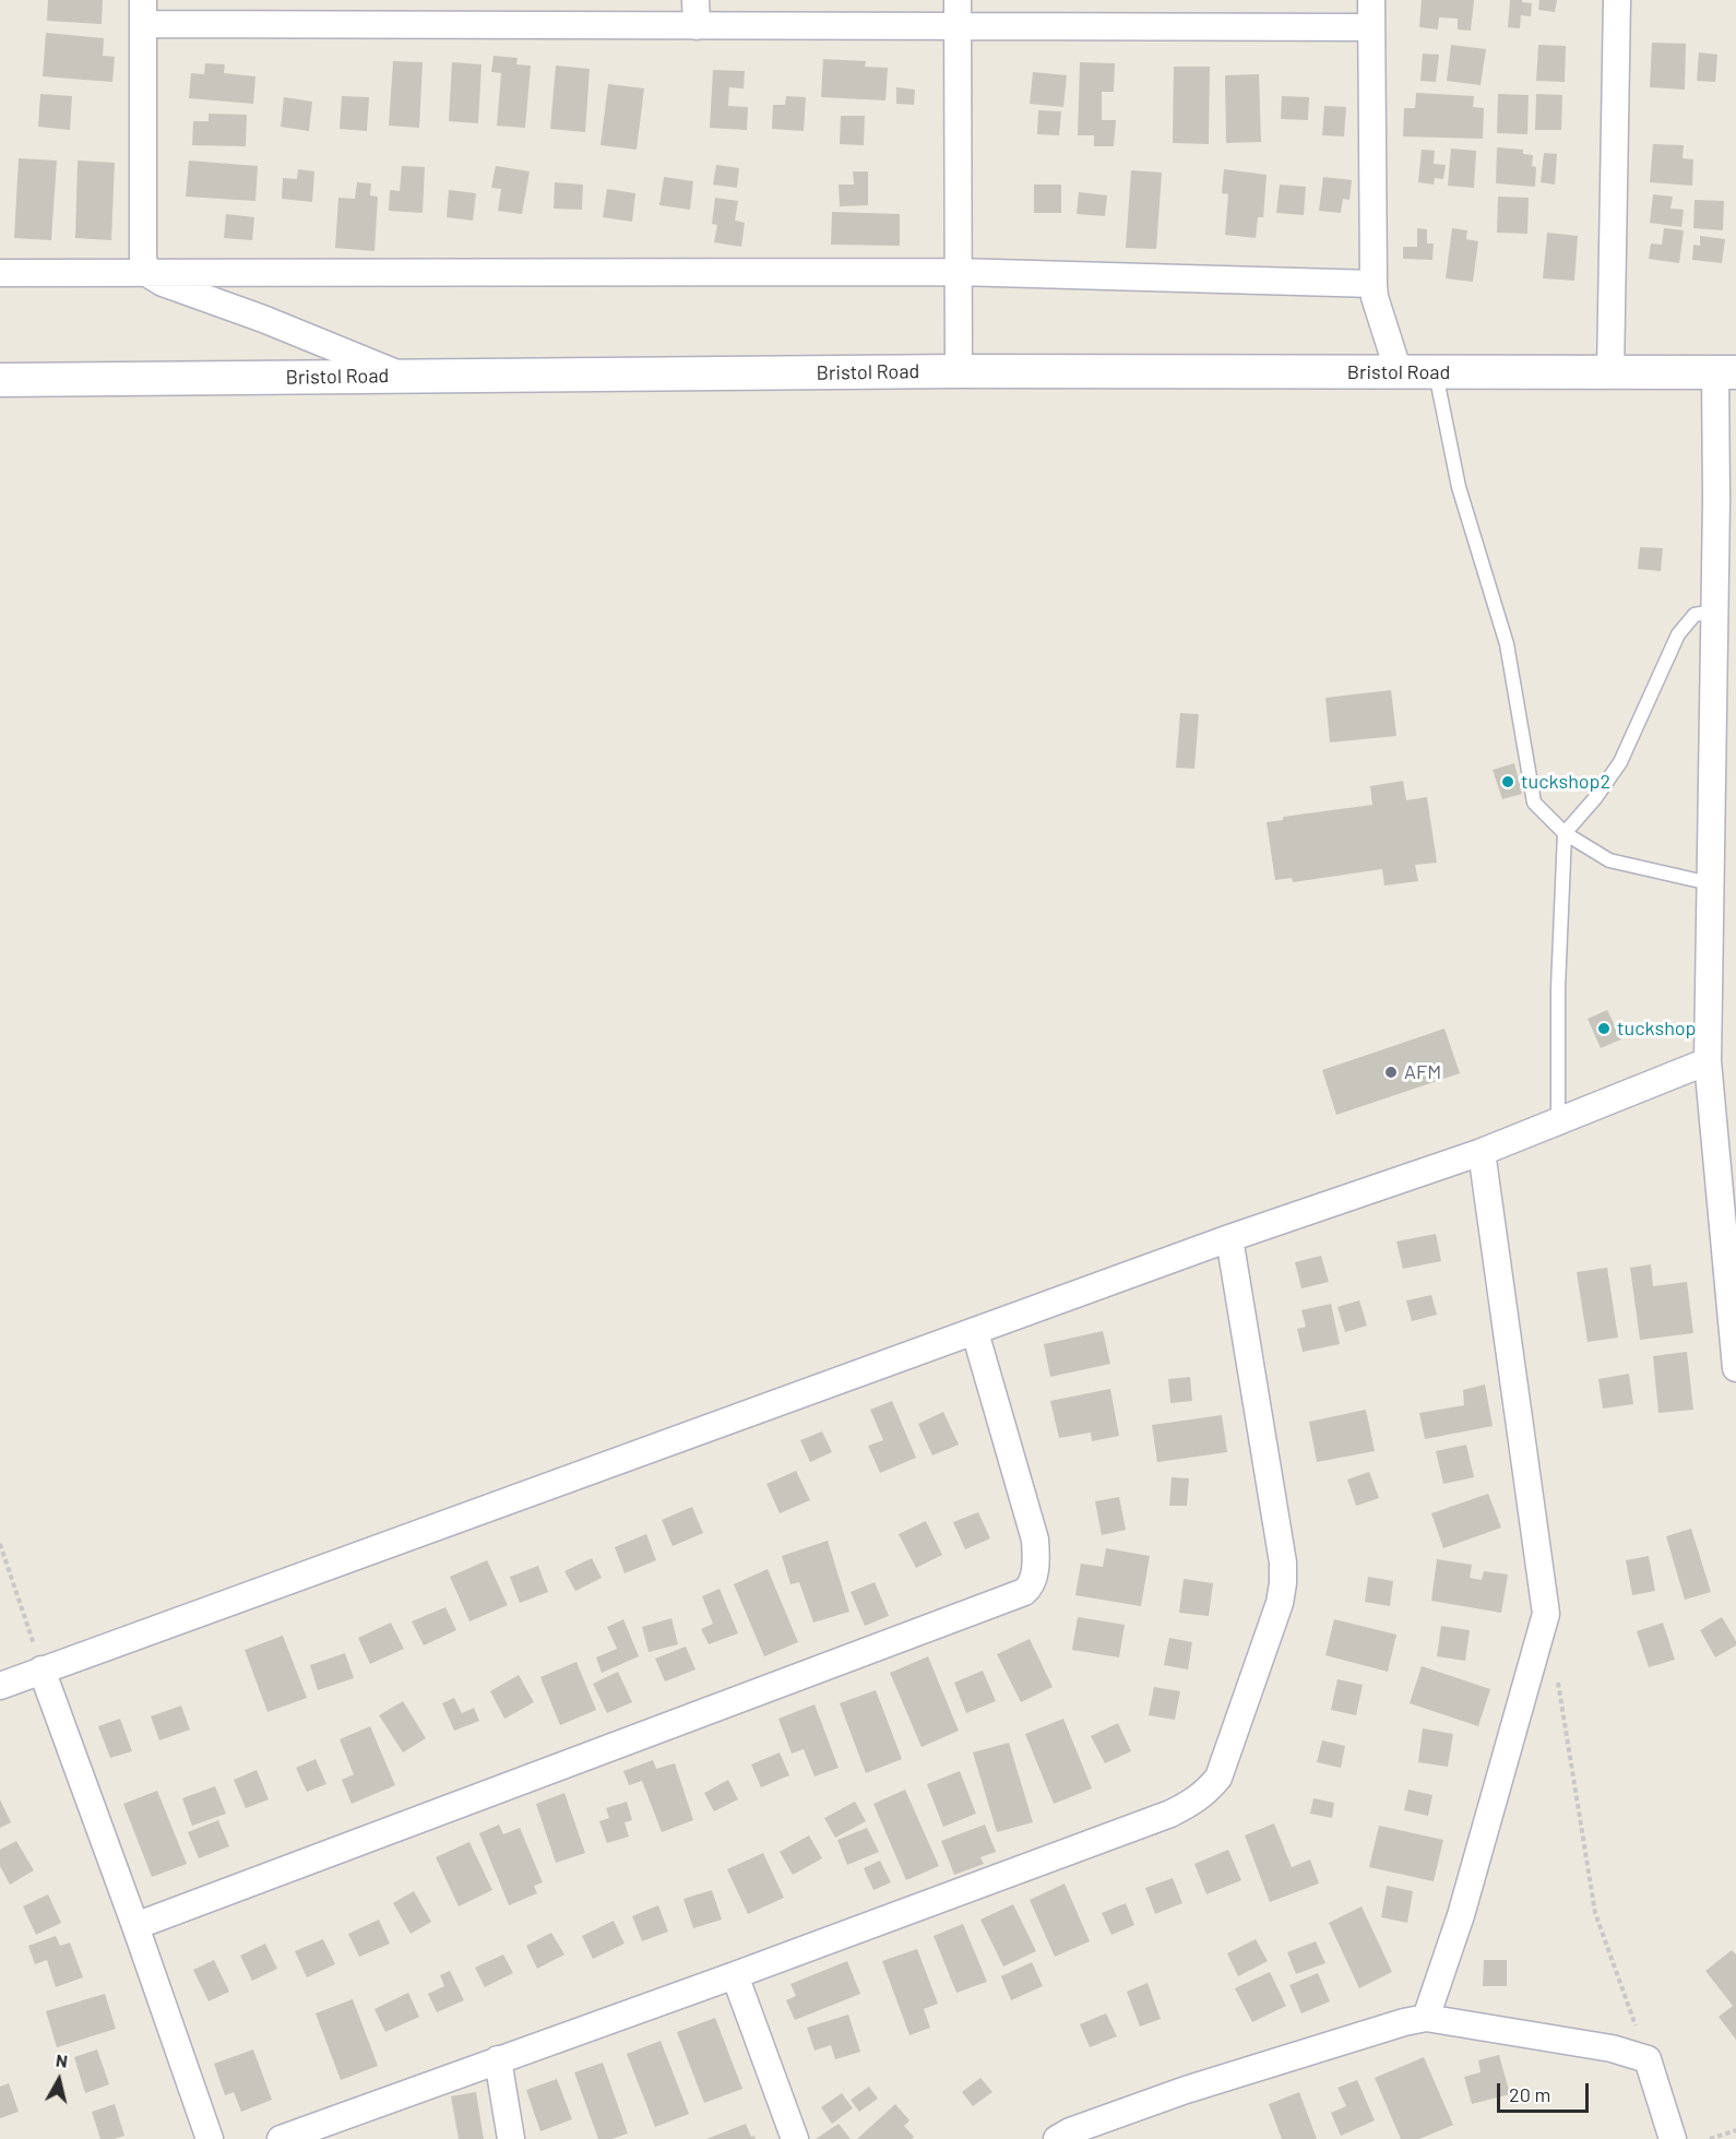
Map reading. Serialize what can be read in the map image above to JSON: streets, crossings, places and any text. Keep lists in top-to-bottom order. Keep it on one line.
{"streets":{"street":["Bristol Road"]},"places":["tuckshop2","tuckshop","AFM"],"scale_bar":"20 m","north":"top"}
